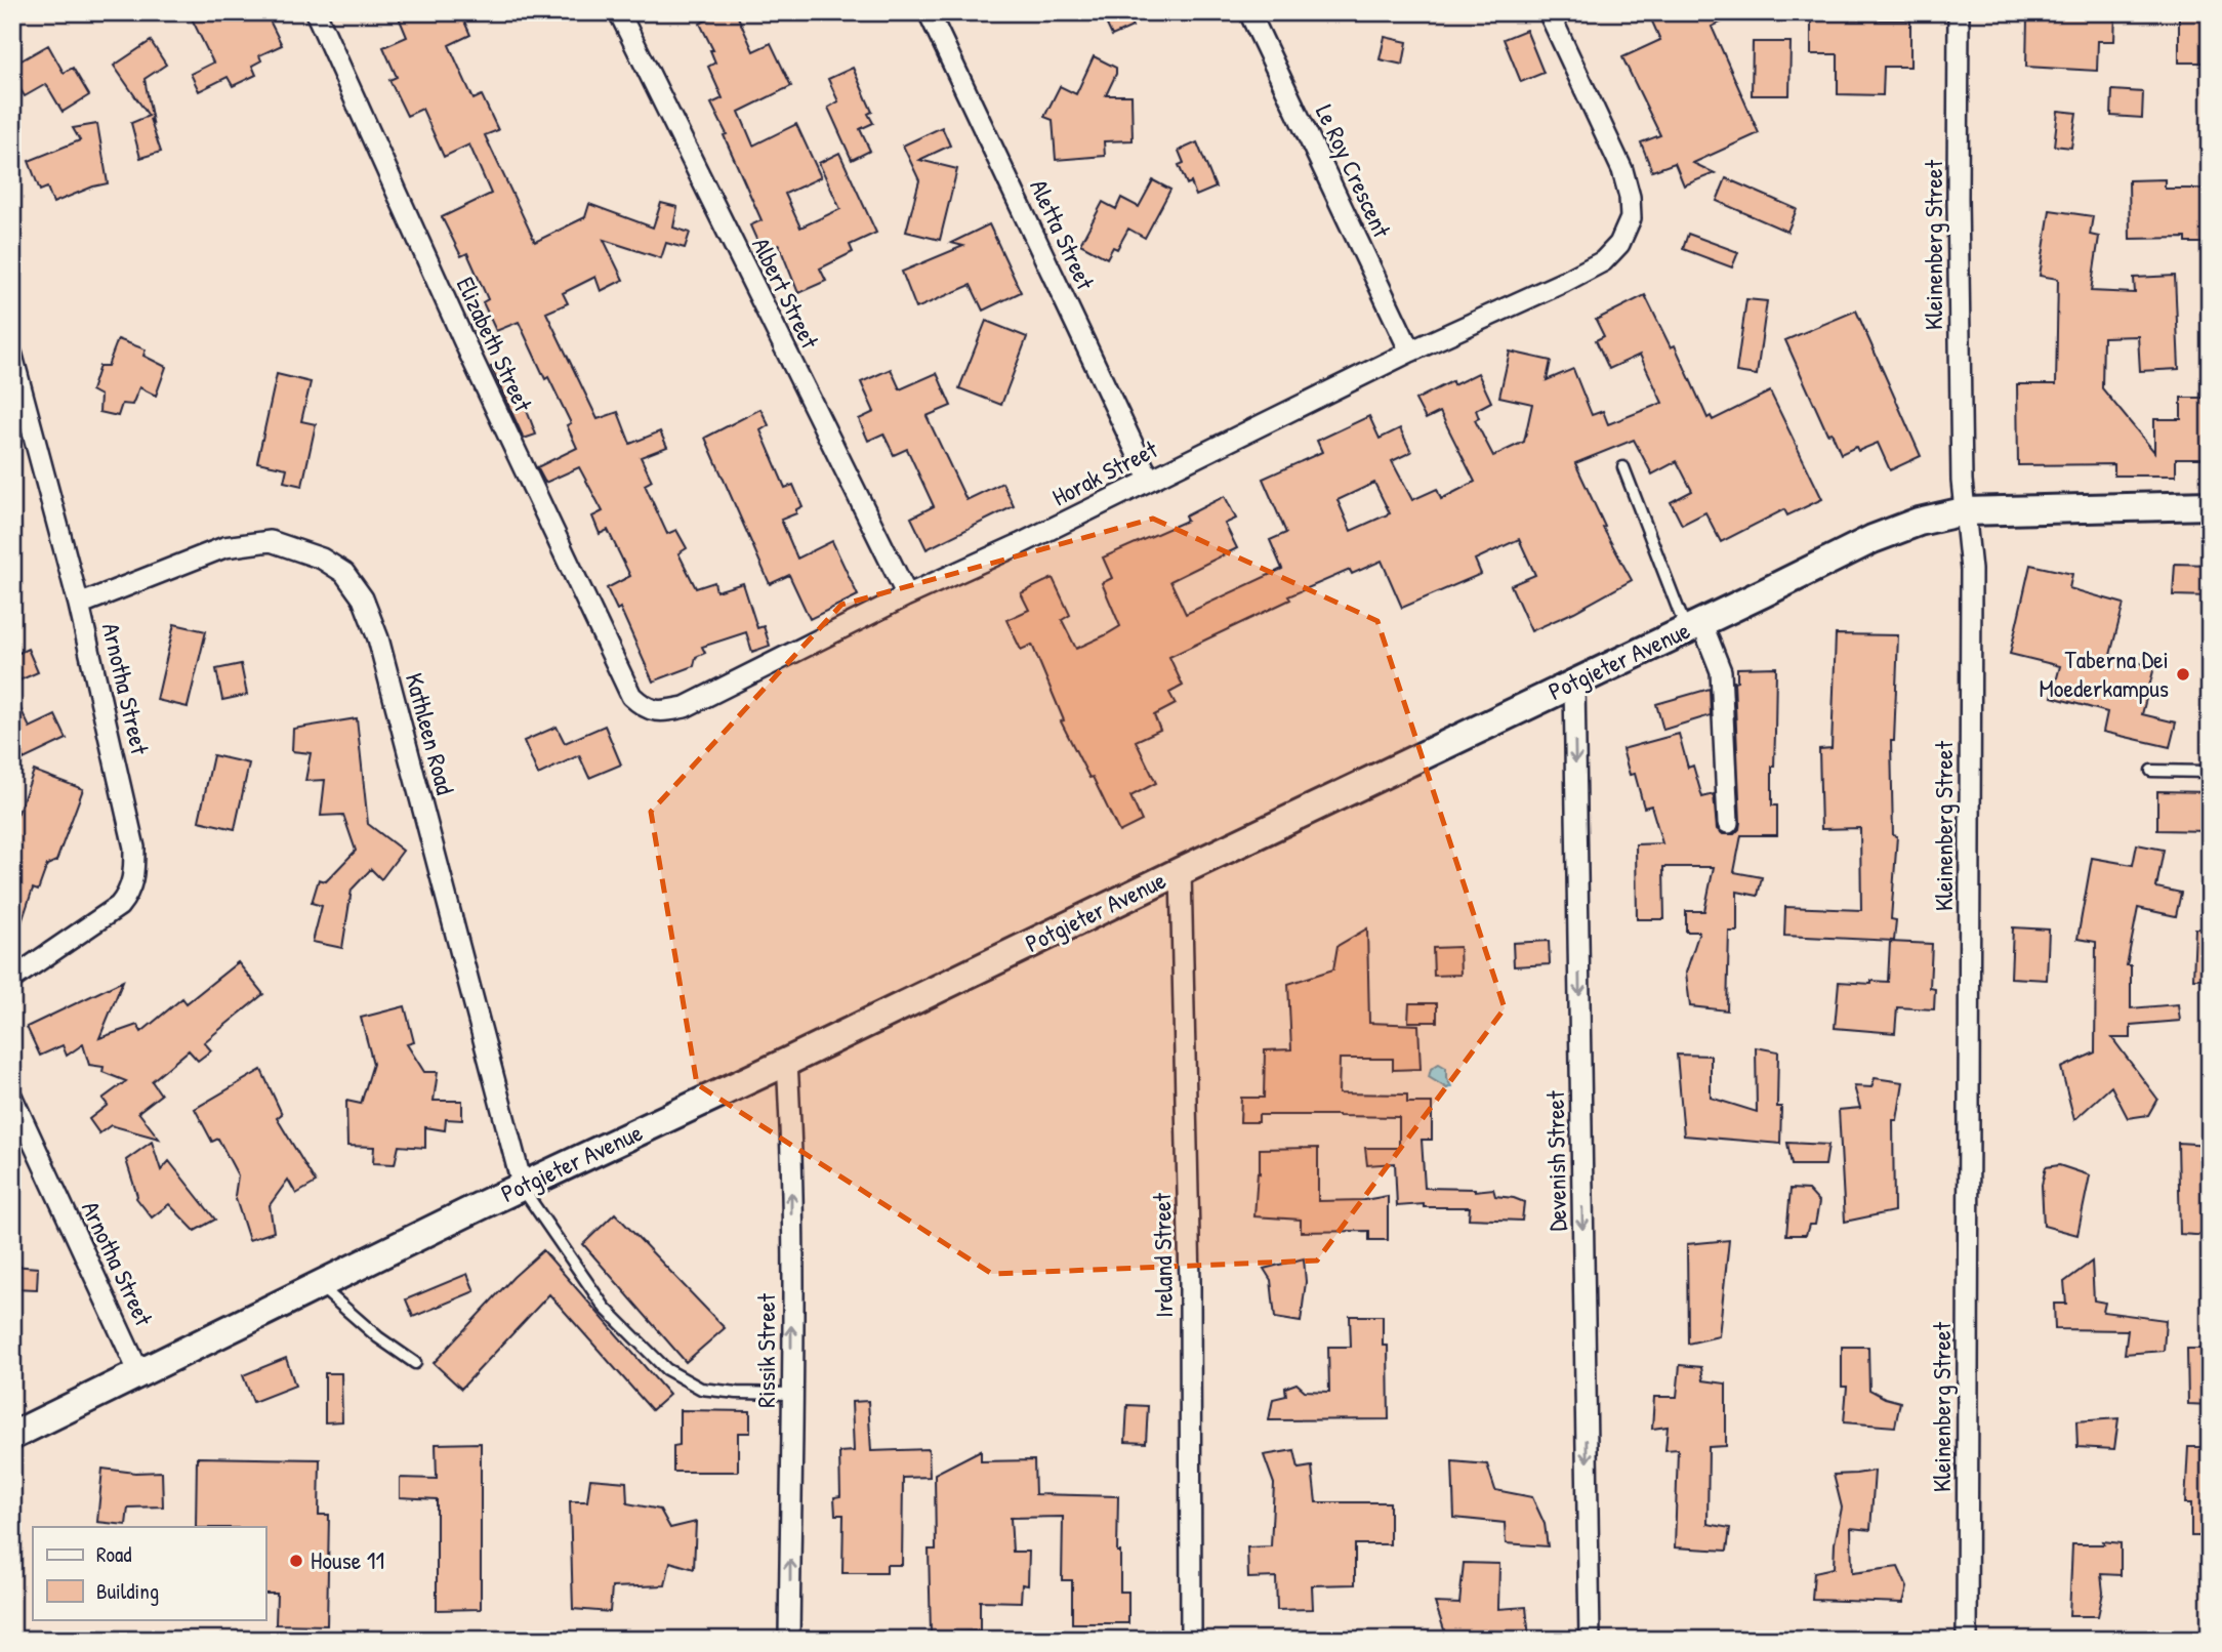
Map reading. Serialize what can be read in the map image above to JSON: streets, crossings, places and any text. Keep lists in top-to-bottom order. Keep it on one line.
{"streets":{"street":["Le Roy Crescent","Aletta Street","Kleinenberg Street","Albert Street","Elizabeth Street","Horak Street","Potgieter Avenue","Arnotha Street","Kathleen Road","Devenish Street","Ireland Street","Rissik Street"]},"crossings":[["Le Roy Crescent","Horak Street"],["Aletta Street","Horak Street"],["Kleinenberg Street","Potgieter Avenue"],["Albert Street","Horak Street"],["Elizabeth Street","Horak Street"],["Potgieter Avenue","Arnotha Street"],["Potgieter Avenue","Kathleen Road"],["Potgieter Avenue","Devenish Street"],["Potgieter Avenue","Ireland Street"],["Potgieter Avenue","Rissik Street"],["Arnotha Street","Kathleen Road"]],"one_way":["Devenish Street","Rissik Street"],"places":["Taberna Dei Moederkampus","House 11"],"legend":["Road","Building"]}
